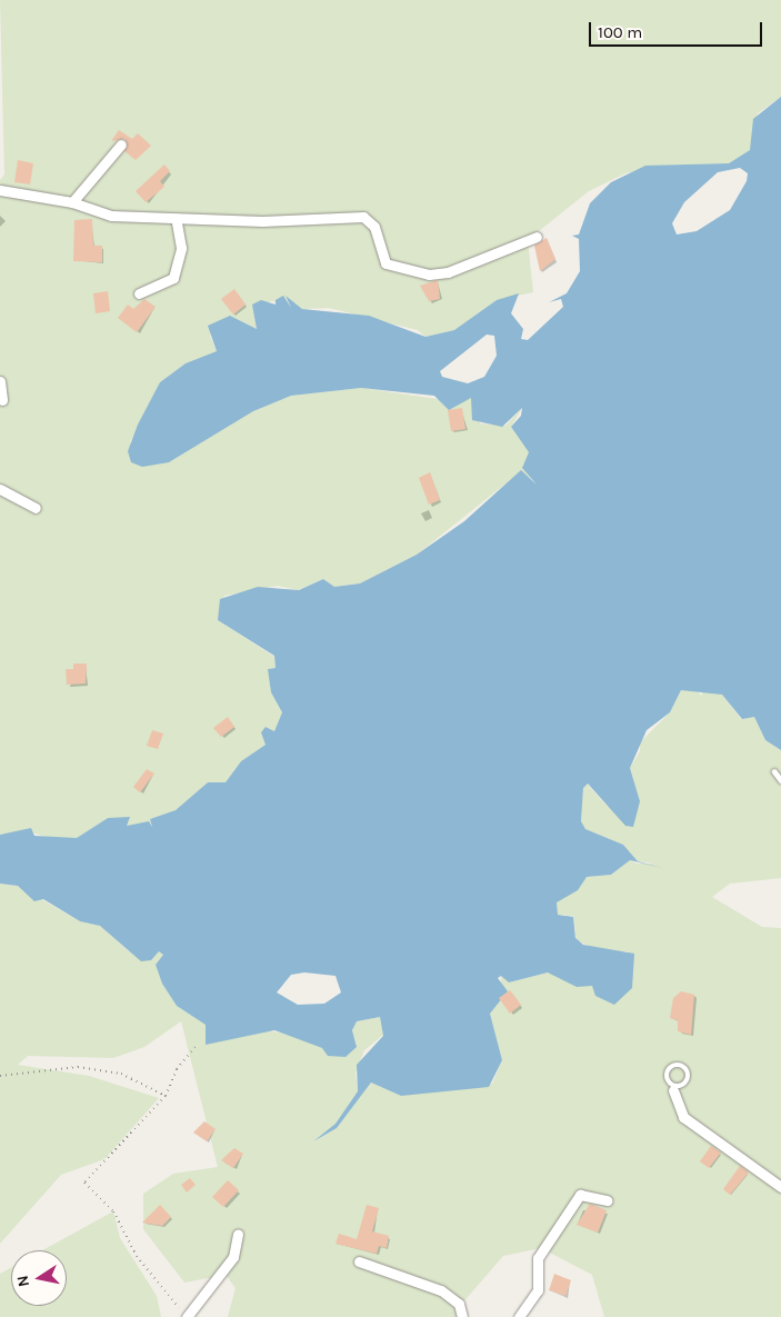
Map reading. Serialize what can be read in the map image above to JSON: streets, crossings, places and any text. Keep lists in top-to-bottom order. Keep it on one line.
{"scale_bar":"100 m","north":"left"}
